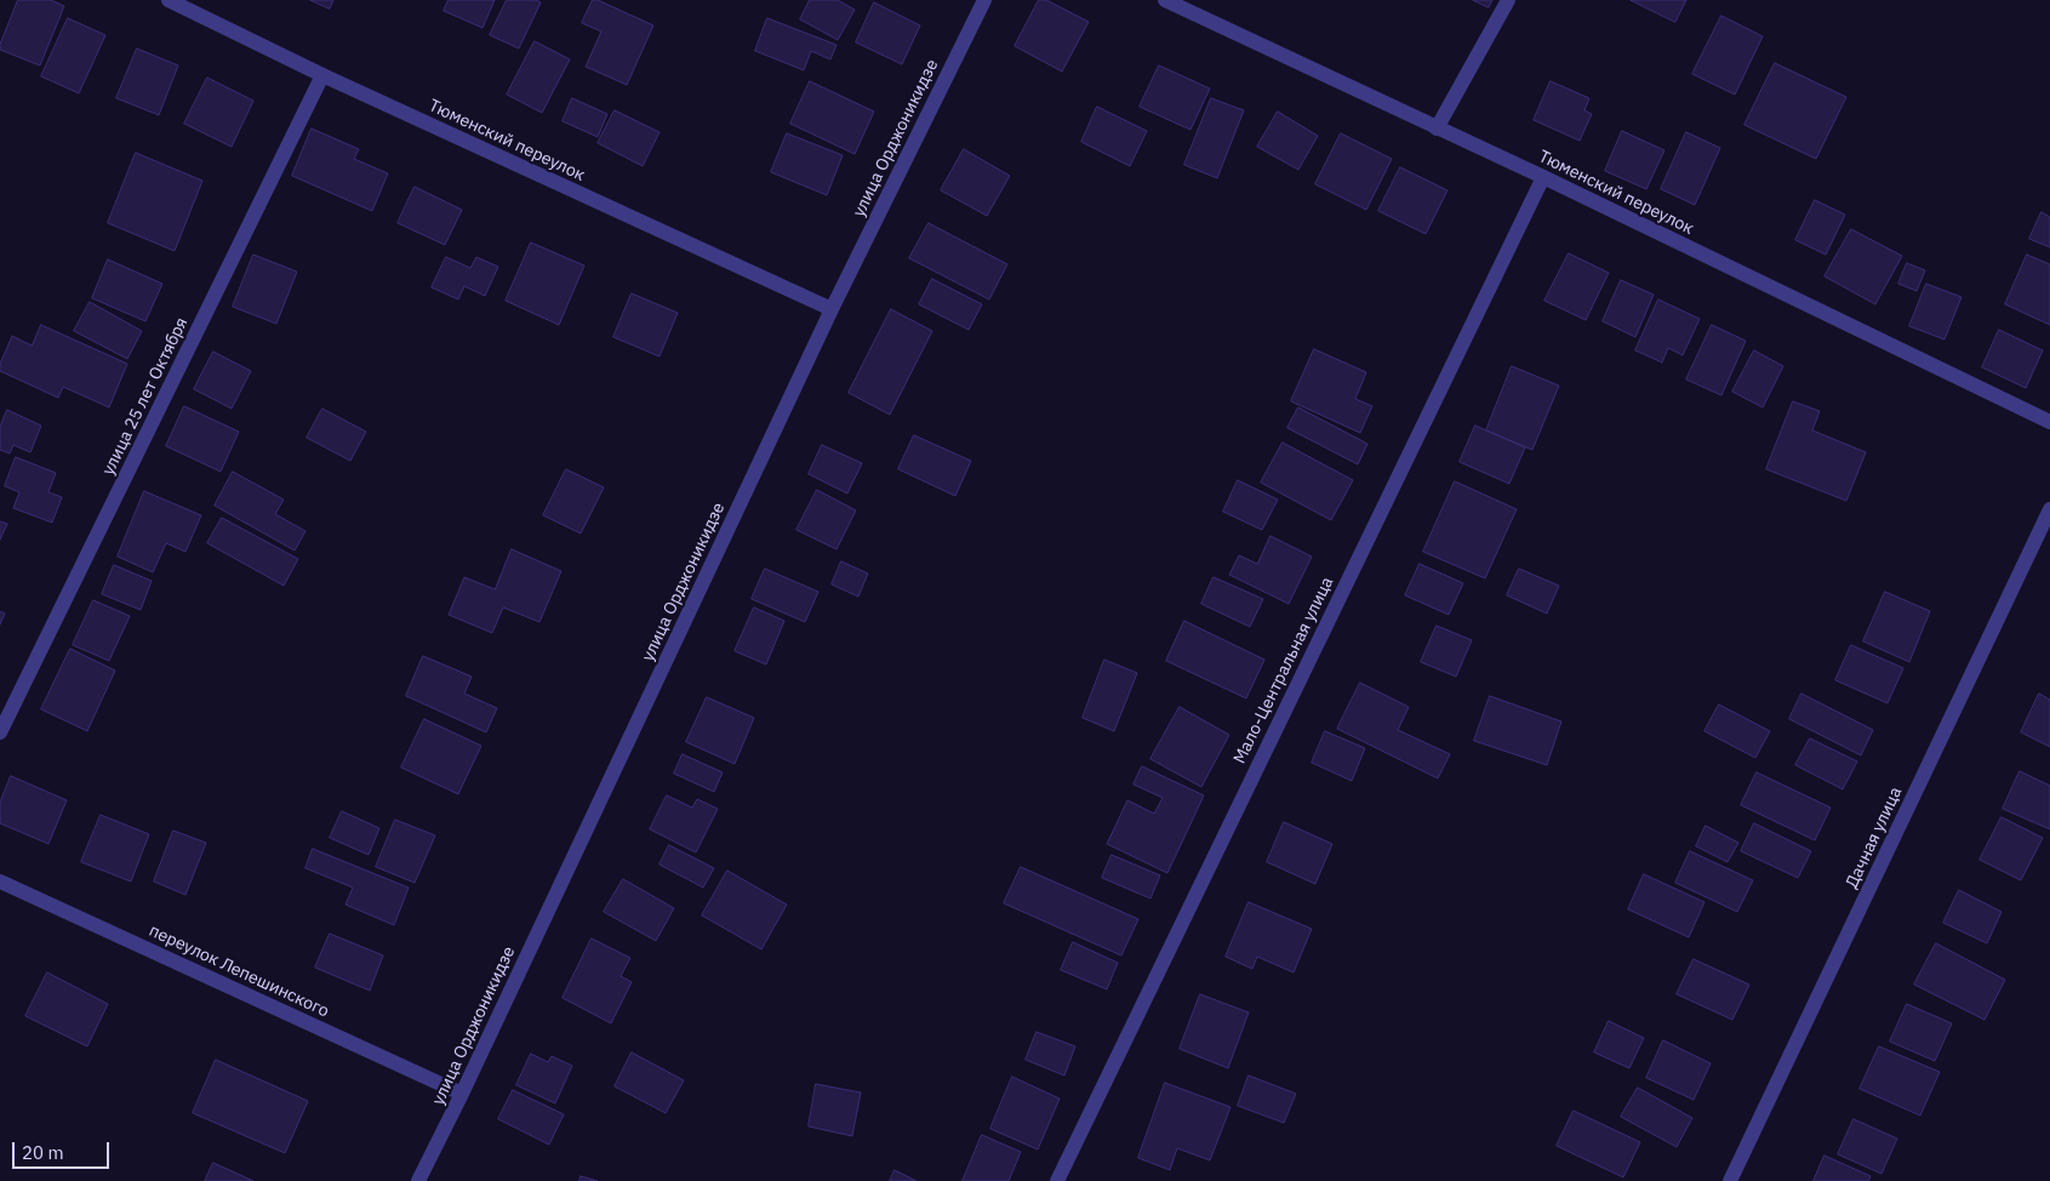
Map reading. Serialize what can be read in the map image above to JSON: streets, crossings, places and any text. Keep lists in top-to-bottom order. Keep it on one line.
{"streets":{"street":["улица Орджоникидзе","Тюменский переулок","улица 25 лет Октября","Мало-Центральная улица","Дачная улица","переулок Лепешинского"]},"crossings":[["улица Орджоникидзе","Тюменский переулок"],["улица Орджоникидзе","переулок Лепешинского"],["Тюменский переулок","улица 25 лет Октября"],["Тюменский переулок","Мало-Центральная улица"]],"scale_bar":"20 m"}
